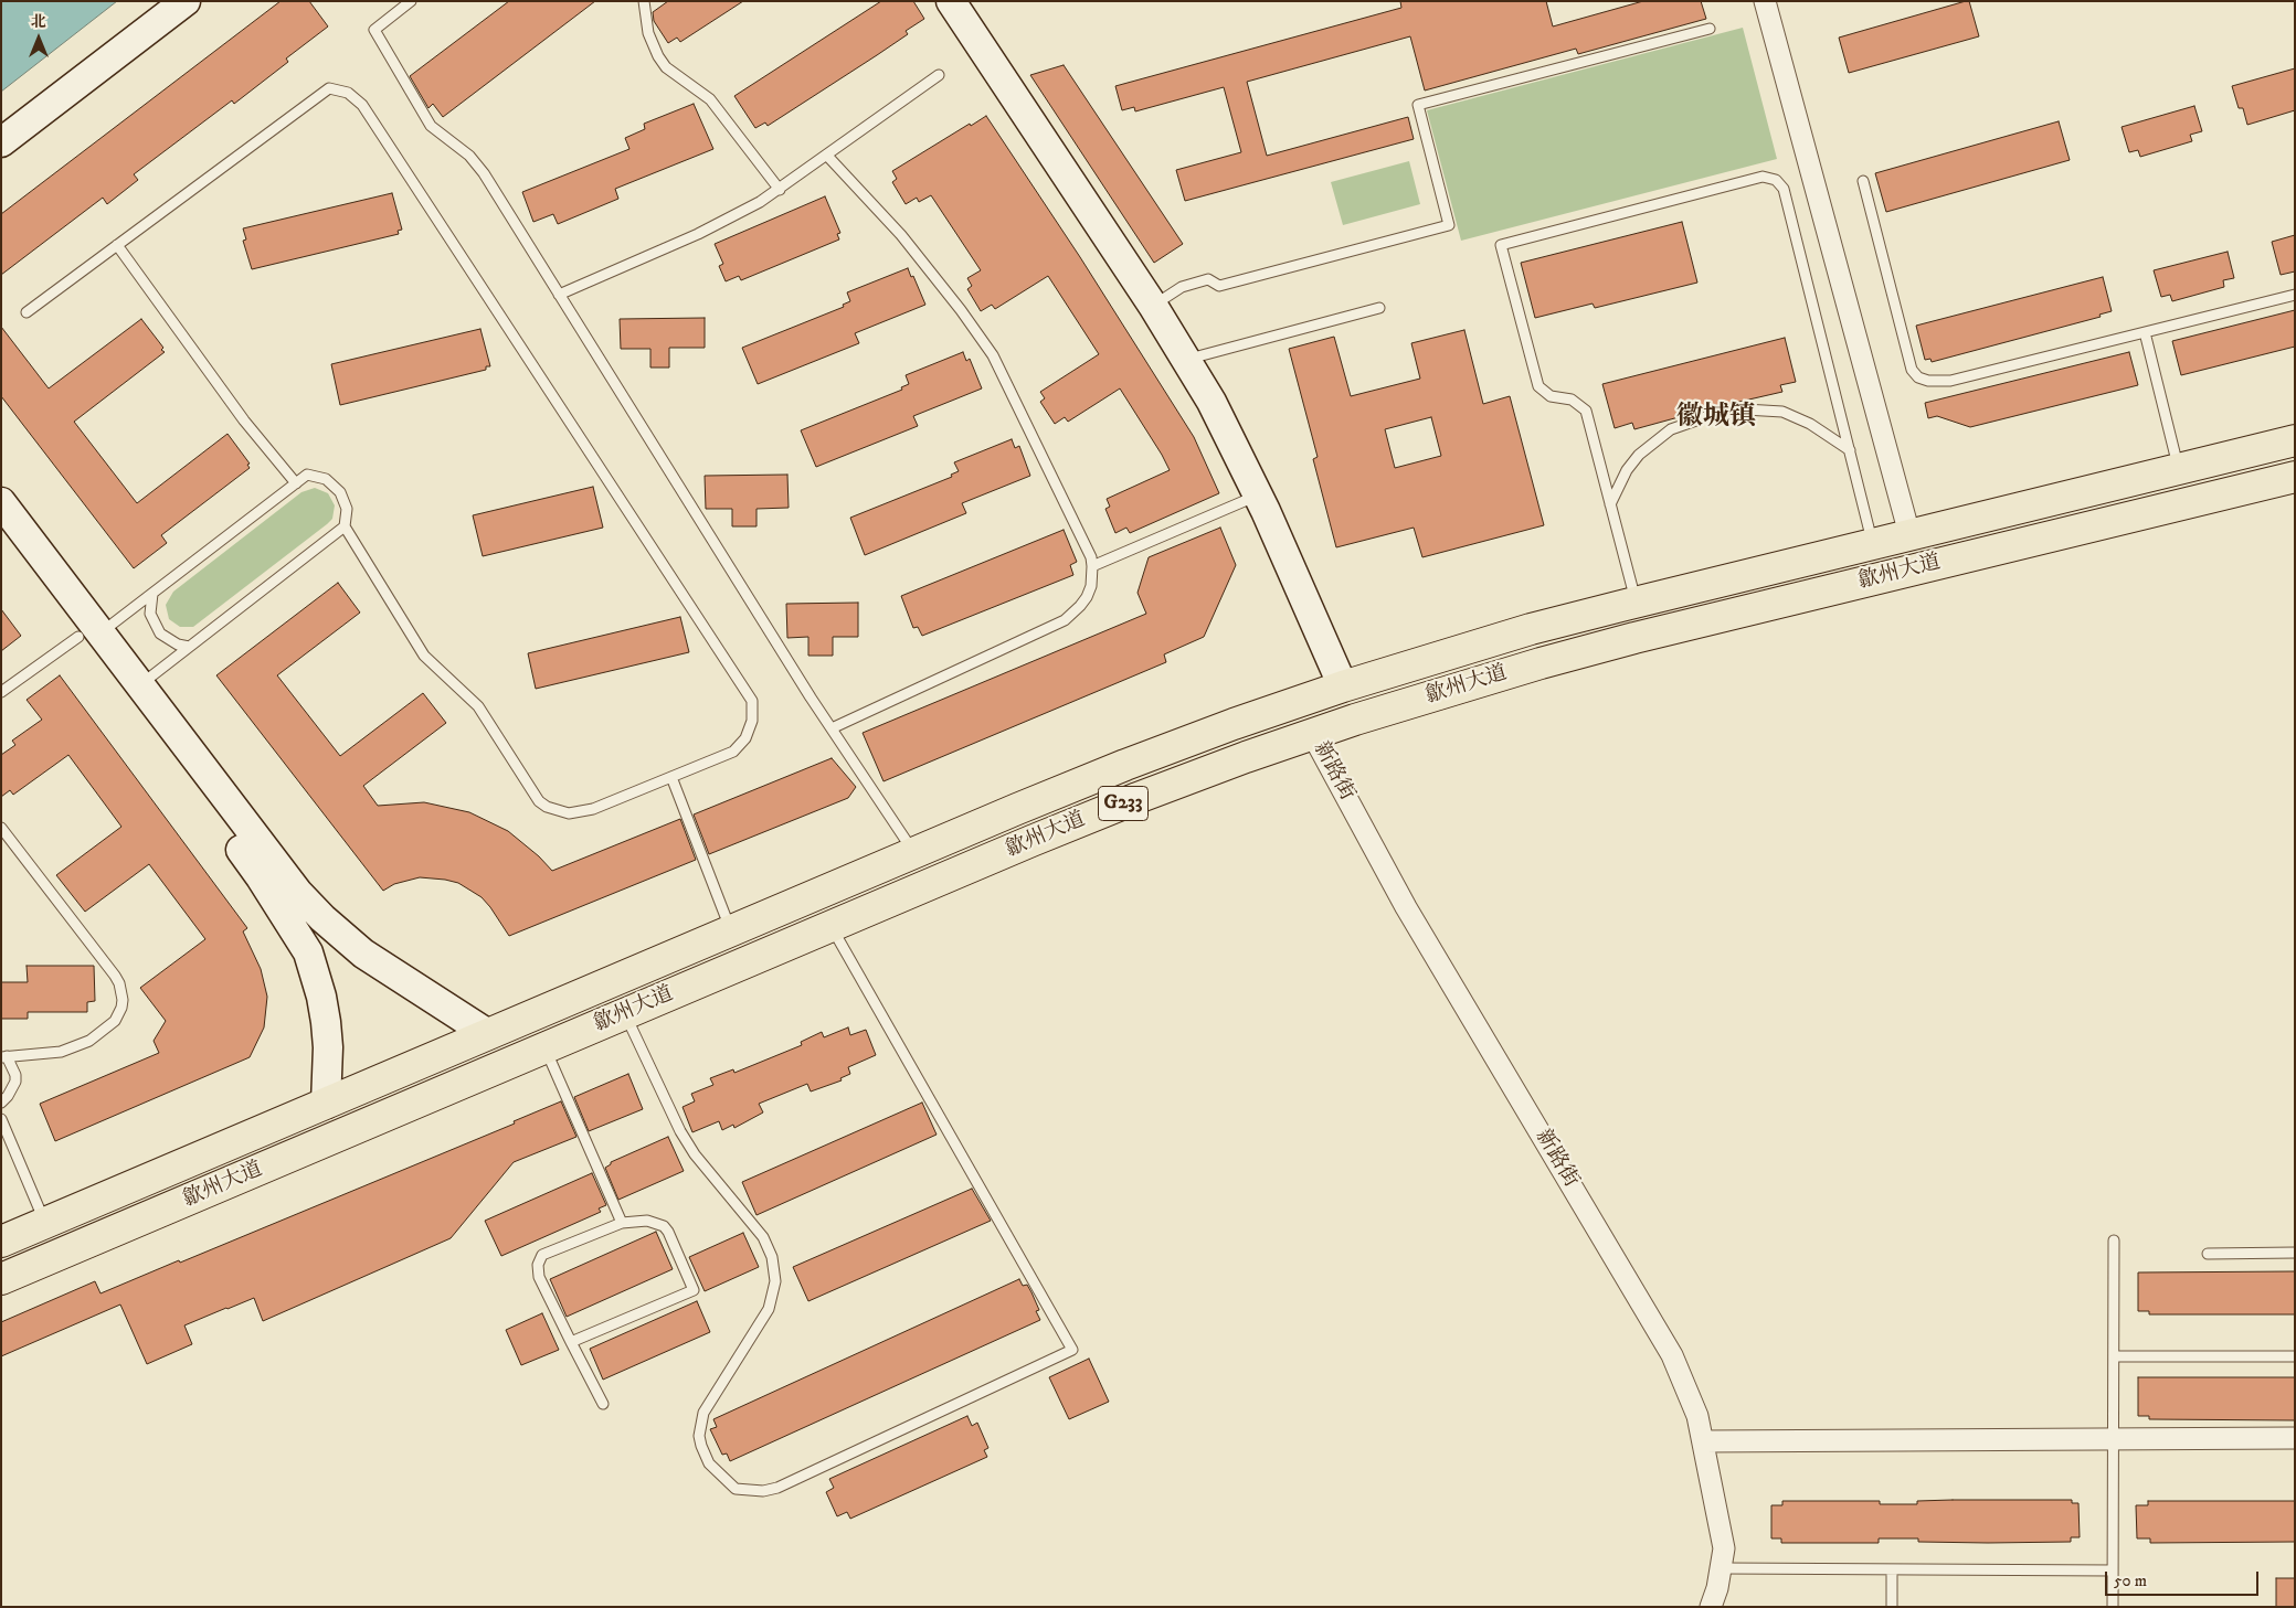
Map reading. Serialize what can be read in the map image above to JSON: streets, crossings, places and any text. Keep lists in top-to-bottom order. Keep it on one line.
{"streets":{"highway":["歙州大道","G233"],"street":["新路街"]},"crossings":[["歙州大道","新路街"]],"districts":["徽城镇"],"scale_bar":"50 m","north":"top"}
